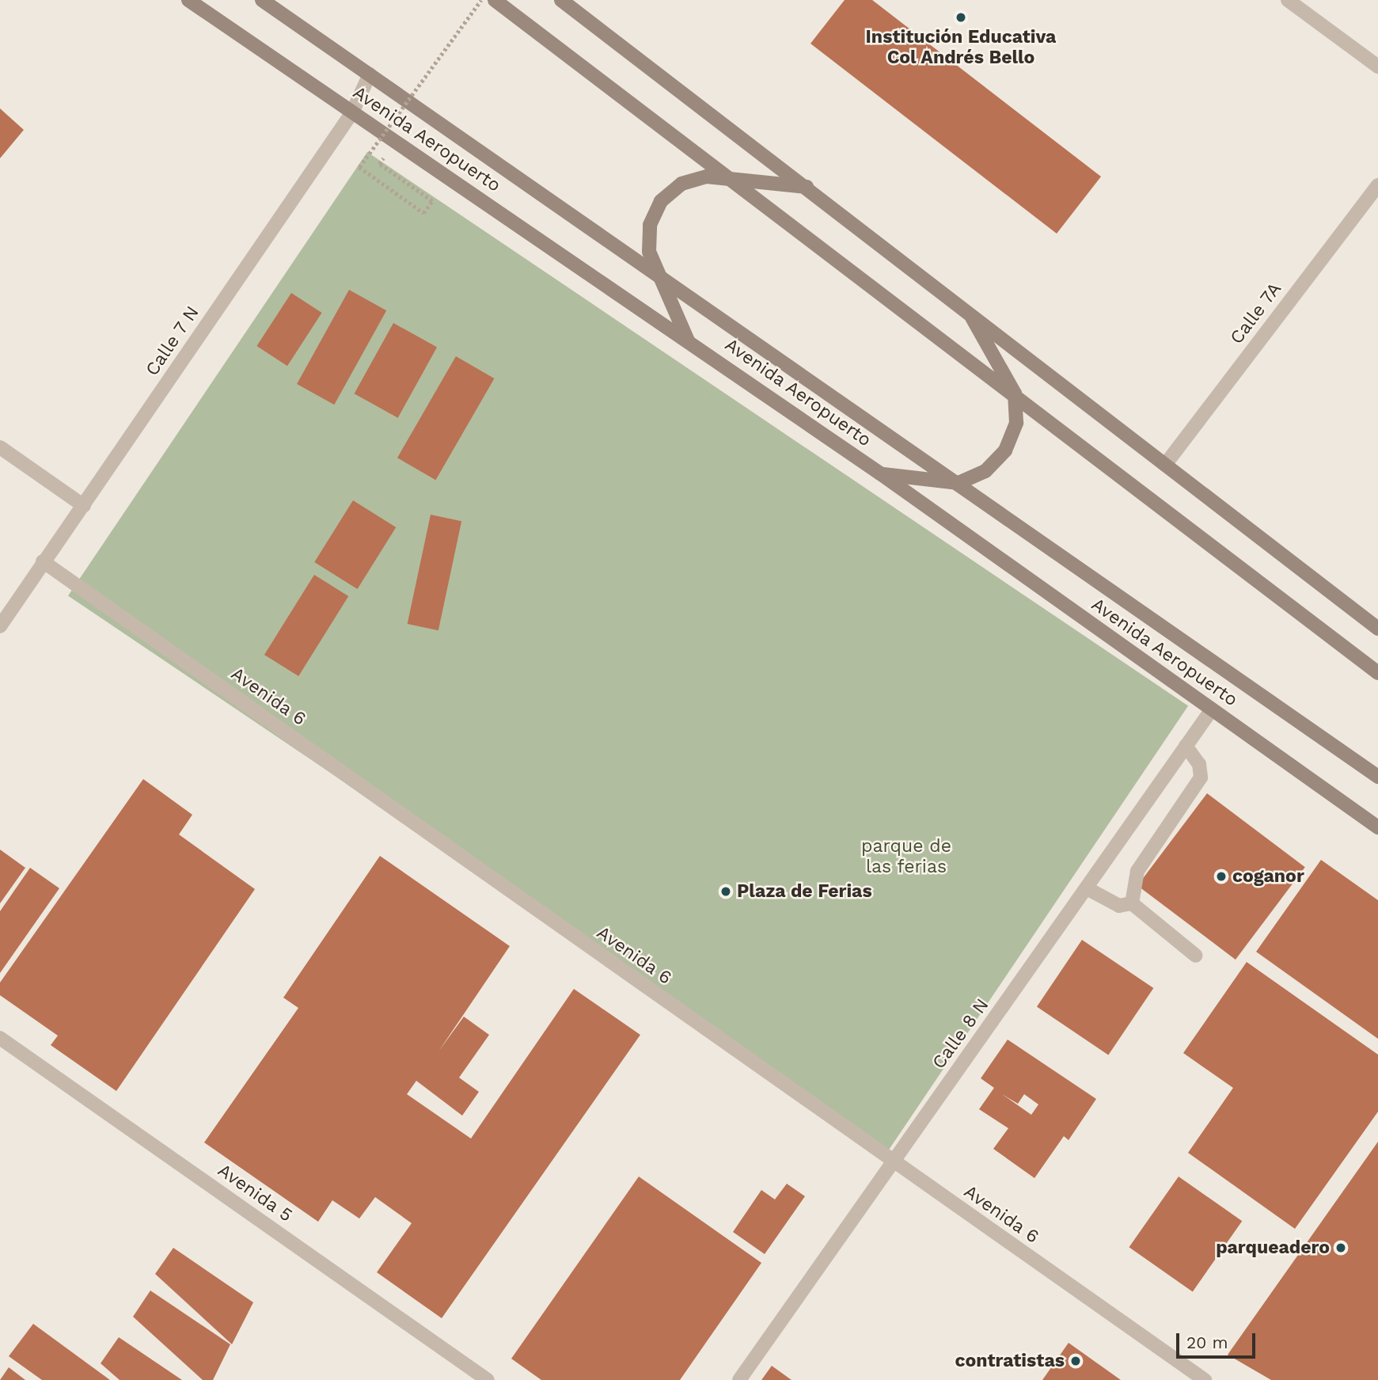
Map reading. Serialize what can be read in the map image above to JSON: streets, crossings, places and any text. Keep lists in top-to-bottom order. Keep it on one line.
{"streets":{"main road":["Avenida Aeropuerto"],"street":["Calle 7A","Calle 7 N","Avenida 6","Calle 8 N","Avenida 5"]},"crossings":[["Avenida Aeropuerto","Calle 7 N"],["Avenida Aeropuerto","Calle 8 N"],["Calle 7 N","Avenida 6"],["Avenida 6","Calle 8 N"]],"parks":["parque de las ferias"],"places":["Institución Educativa Col Andrés Bello","coganor","Plaza de Ferias","parqueadero","contratistas"],"scale_bar":"20 m"}
